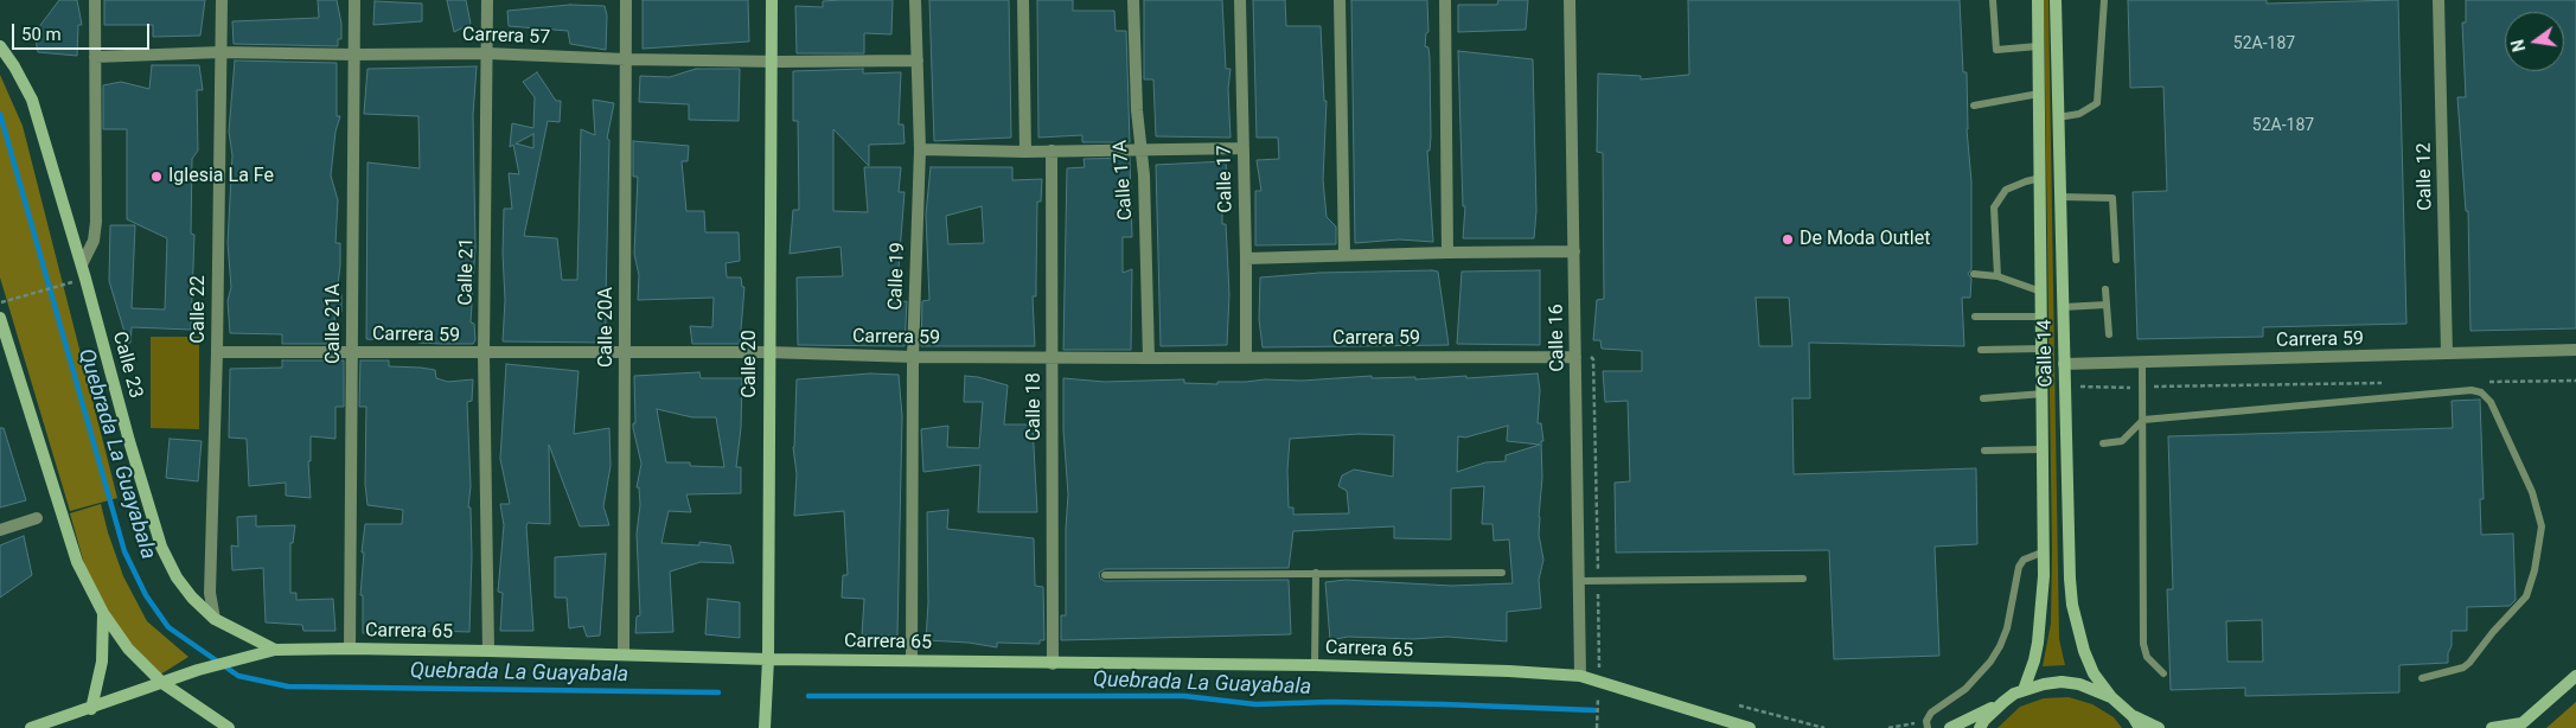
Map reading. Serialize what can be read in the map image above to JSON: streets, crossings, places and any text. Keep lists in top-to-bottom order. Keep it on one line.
{"streets":{"street":["Carrera 57","Calle 12","Calle 17","Calle 17A","Calle 21","Calle 19","Calle 22","Calle 21A","Calle 20A","Carrera 59","Calle 16","Calle 14","Calle 20","Calle 23","Calle 18","Carrera 65"]},"crossings":[["Carrera 57","Calle 21"],["Carrera 57","Calle 19"],["Carrera 57","Calle 22"],["Carrera 57","Calle 21A"],["Carrera 57","Calle 20A"],["Carrera 57","Calle 20"],["Calle 12","Carrera 59"],["Calle 17","Carrera 59"],["Calle 17A","Carrera 59"],["Calle 21","Carrera 59"],["Calle 21","Carrera 65"],["Calle 19","Carrera 59"],["Calle 19","Carrera 65"],["Calle 22","Carrera 59"],["Calle 22","Calle 23"],["Calle 21A","Carrera 59"],["Calle 21A","Carrera 65"],["Calle 20A","Carrera 59"],["Calle 20A","Carrera 65"],["Carrera 59","Calle 16"],["Carrera 59","Calle 14"],["Carrera 59","Calle 20"],["Carrera 59","Calle 18"],["Calle 16","Carrera 65"],["Calle 20","Carrera 65"],["Calle 23","Carrera 65"],["Calle 18","Carrera 65"]],"water":["Quebrada La Guayabala"],"places":["Iglesia La Fe","De Moda Outlet"],"house_numbers":["52A-187","52A-187"],"scale_bar":"50 m","north":"left"}
